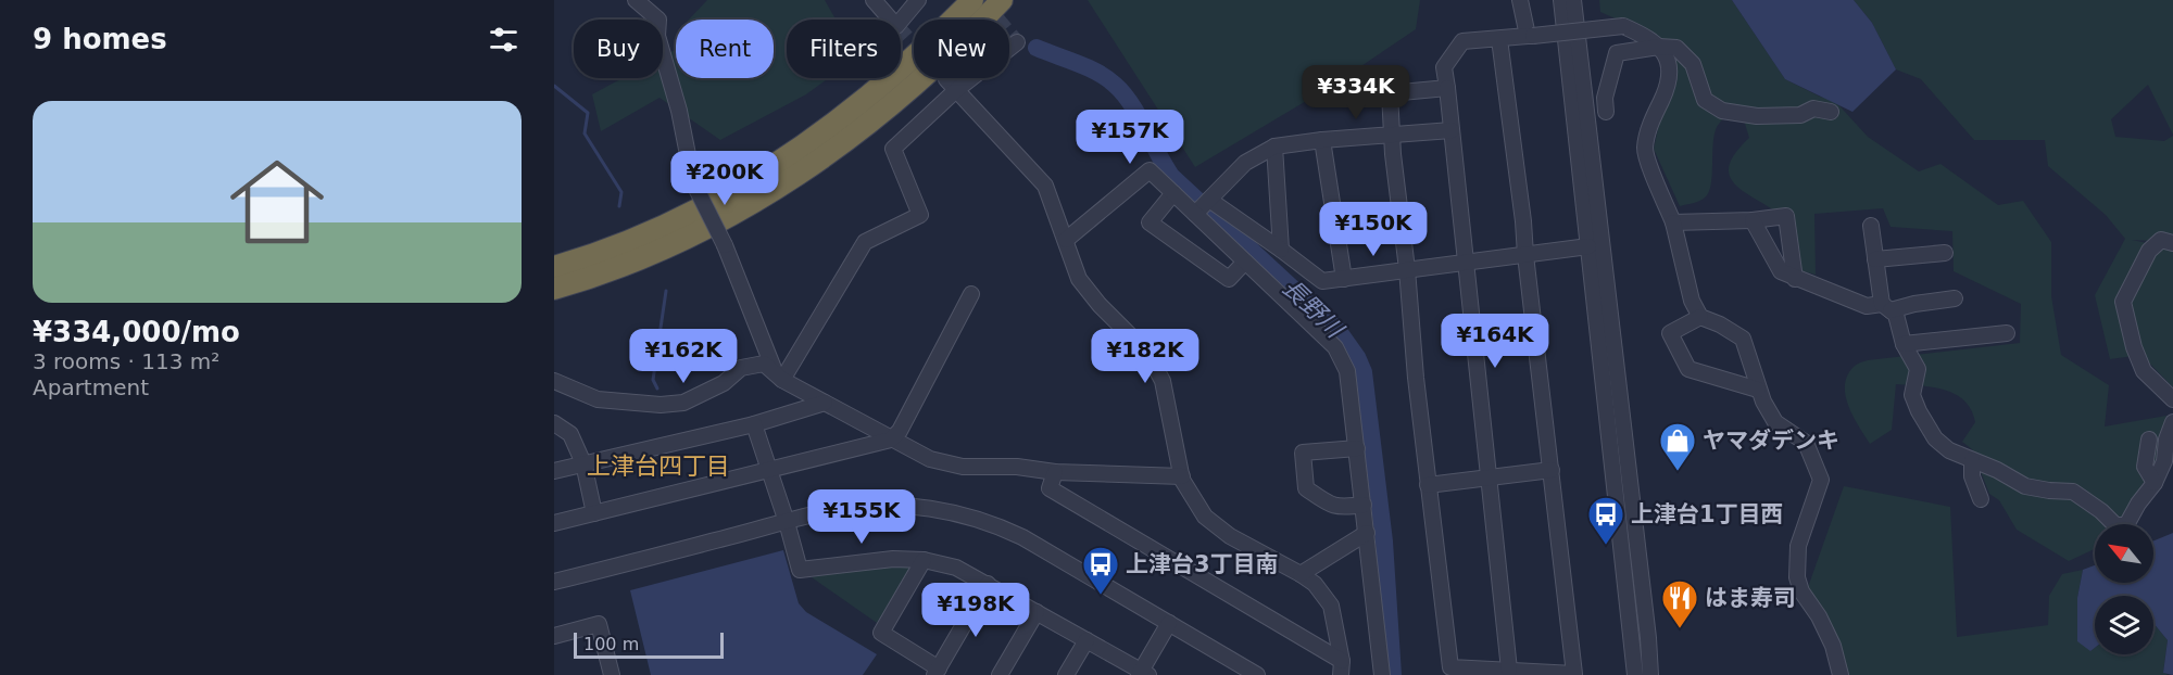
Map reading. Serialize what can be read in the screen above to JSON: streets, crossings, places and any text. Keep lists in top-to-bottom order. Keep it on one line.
{"districts":["上津台四丁目"],"water":["長野川"],"places":{"shop":["ヤマダデンキ"],"bus stop":["上津台1丁目西","上津台3丁目南"],"restaurant":["はま寿司"]},"scale_bar":"100 m","north":"top left","page":{"heading":"9 homes","chip":["Buy","Rent","Filters","New"],"price":["¥334K","¥157K","¥200K","¥150K","¥164K","¥162K","¥182K","¥155K","¥198K"],"list":[{"name":"¥334,000/mo","note":"3 rooms · 113 m² · Apartment"}],"scale":"100 m"}}
